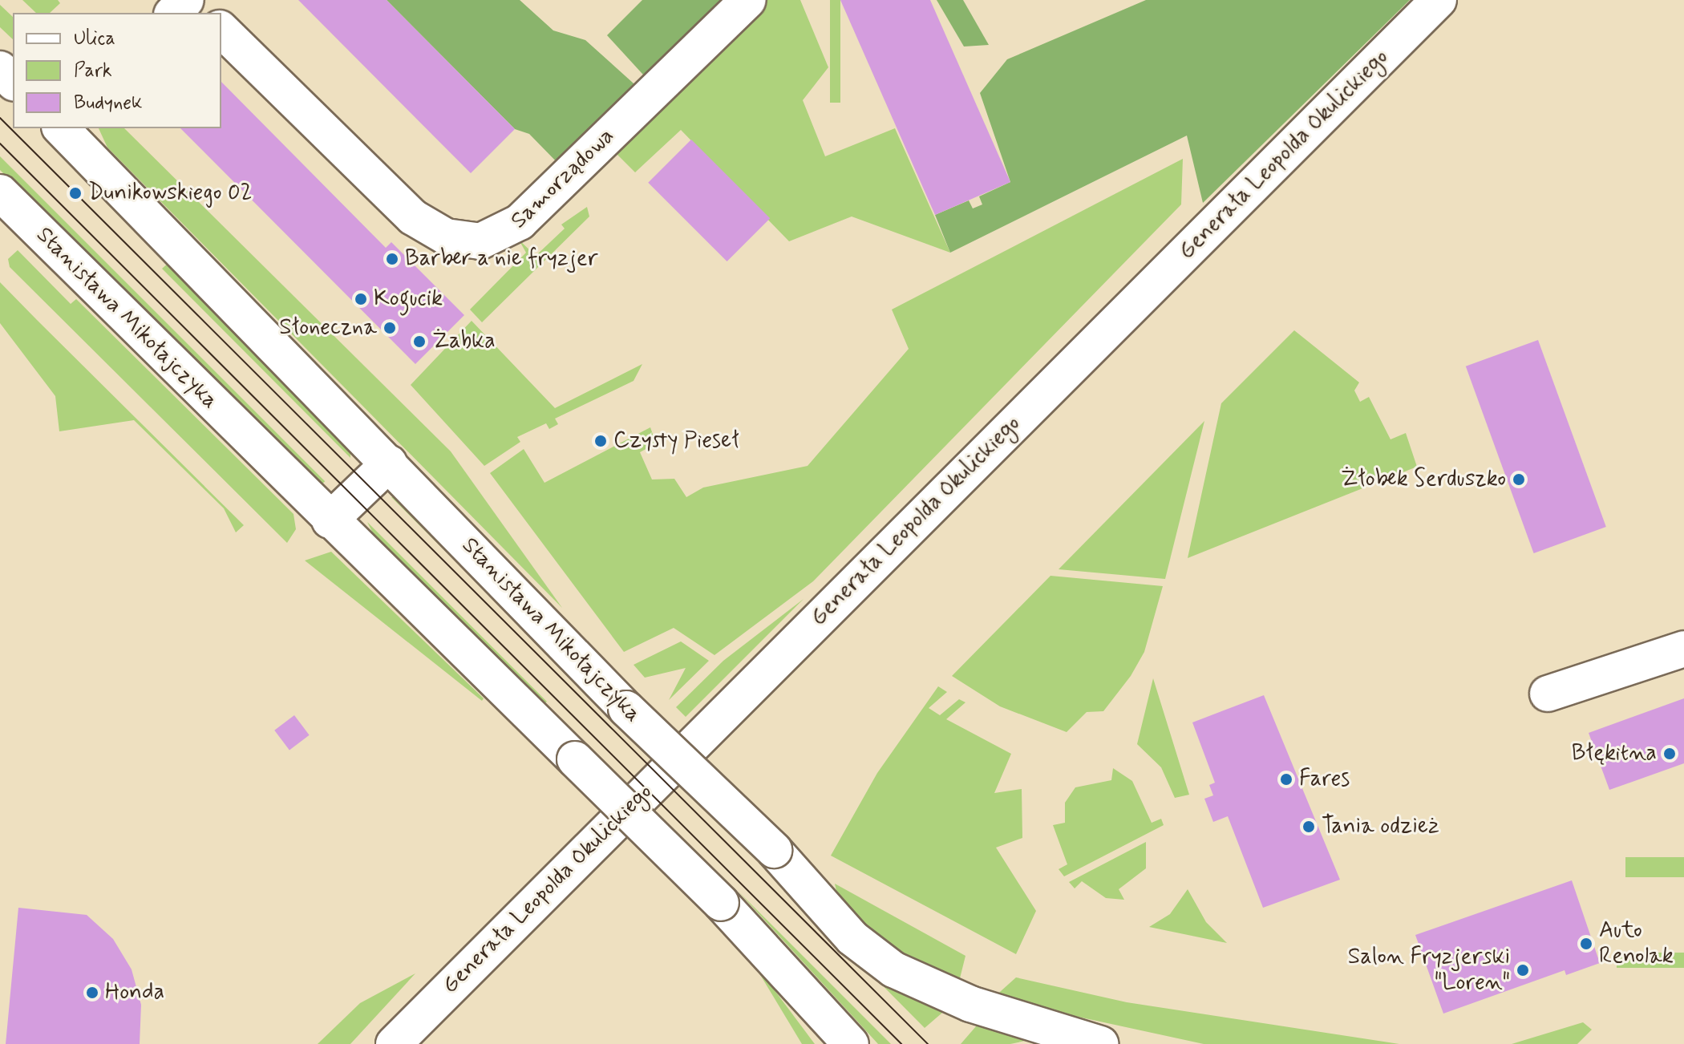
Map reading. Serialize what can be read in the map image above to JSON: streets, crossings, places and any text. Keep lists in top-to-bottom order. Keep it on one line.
{"streets":{"street":["Generała Leopolda Okulickiego","Samorządowa","Stanisława Mikołajczyka"]},"places":["Dunikowskiego 02","Barber a nie fryzjer","Kogucik","Słoneczna","Żabka","Czysty Pieseł","Żłobek Serduszko","Błękitna","Fares","Tania odzież","Auto Renolak","Salon Fryzjerski \"Loren\"","Honda"],"legend":["Ulica","Park","Budynek"]}
